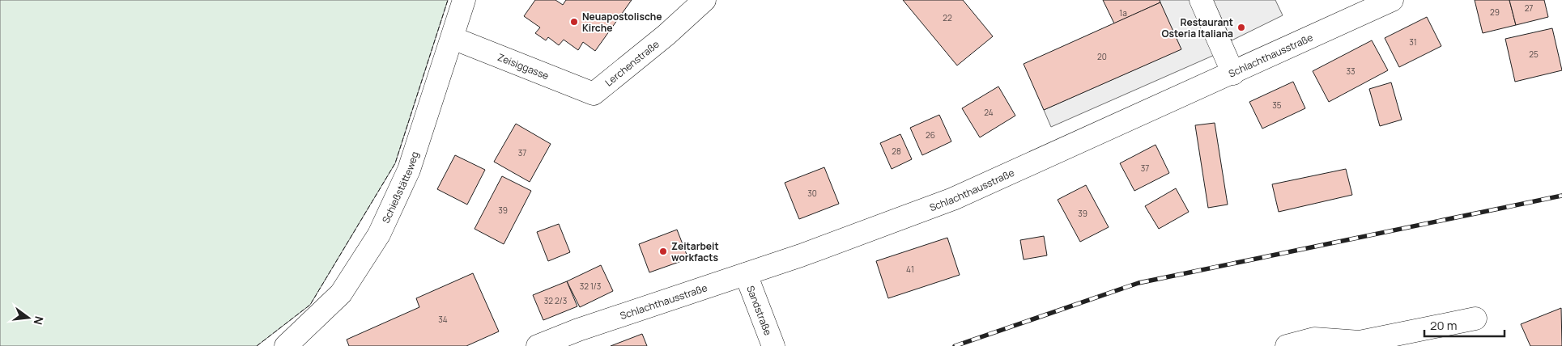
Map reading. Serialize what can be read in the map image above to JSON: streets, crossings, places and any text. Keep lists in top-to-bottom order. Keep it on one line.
{"streets":{"street":["Schlachthausstraße","Lerchenstraße","Zeisiggasse","Schießstätteweg","Sandstraße"]},"crossings":[["Schlachthausstraße","Sandstraße"],["Lerchenstraße","Zeisiggasse"],["Zeisiggasse","Schießstätteweg"]],"places":["Neuapostolische Kirche","Restaurant Osteria Italiana","Zeitarbeit workfacts"],"house_numbers":["27","29","1a","22","31","25","20","33","35","24","26","28","37","37","30","39","39","41","32 1/3","32 2/3","34"],"scale_bar":"20 m","north":"right"}
